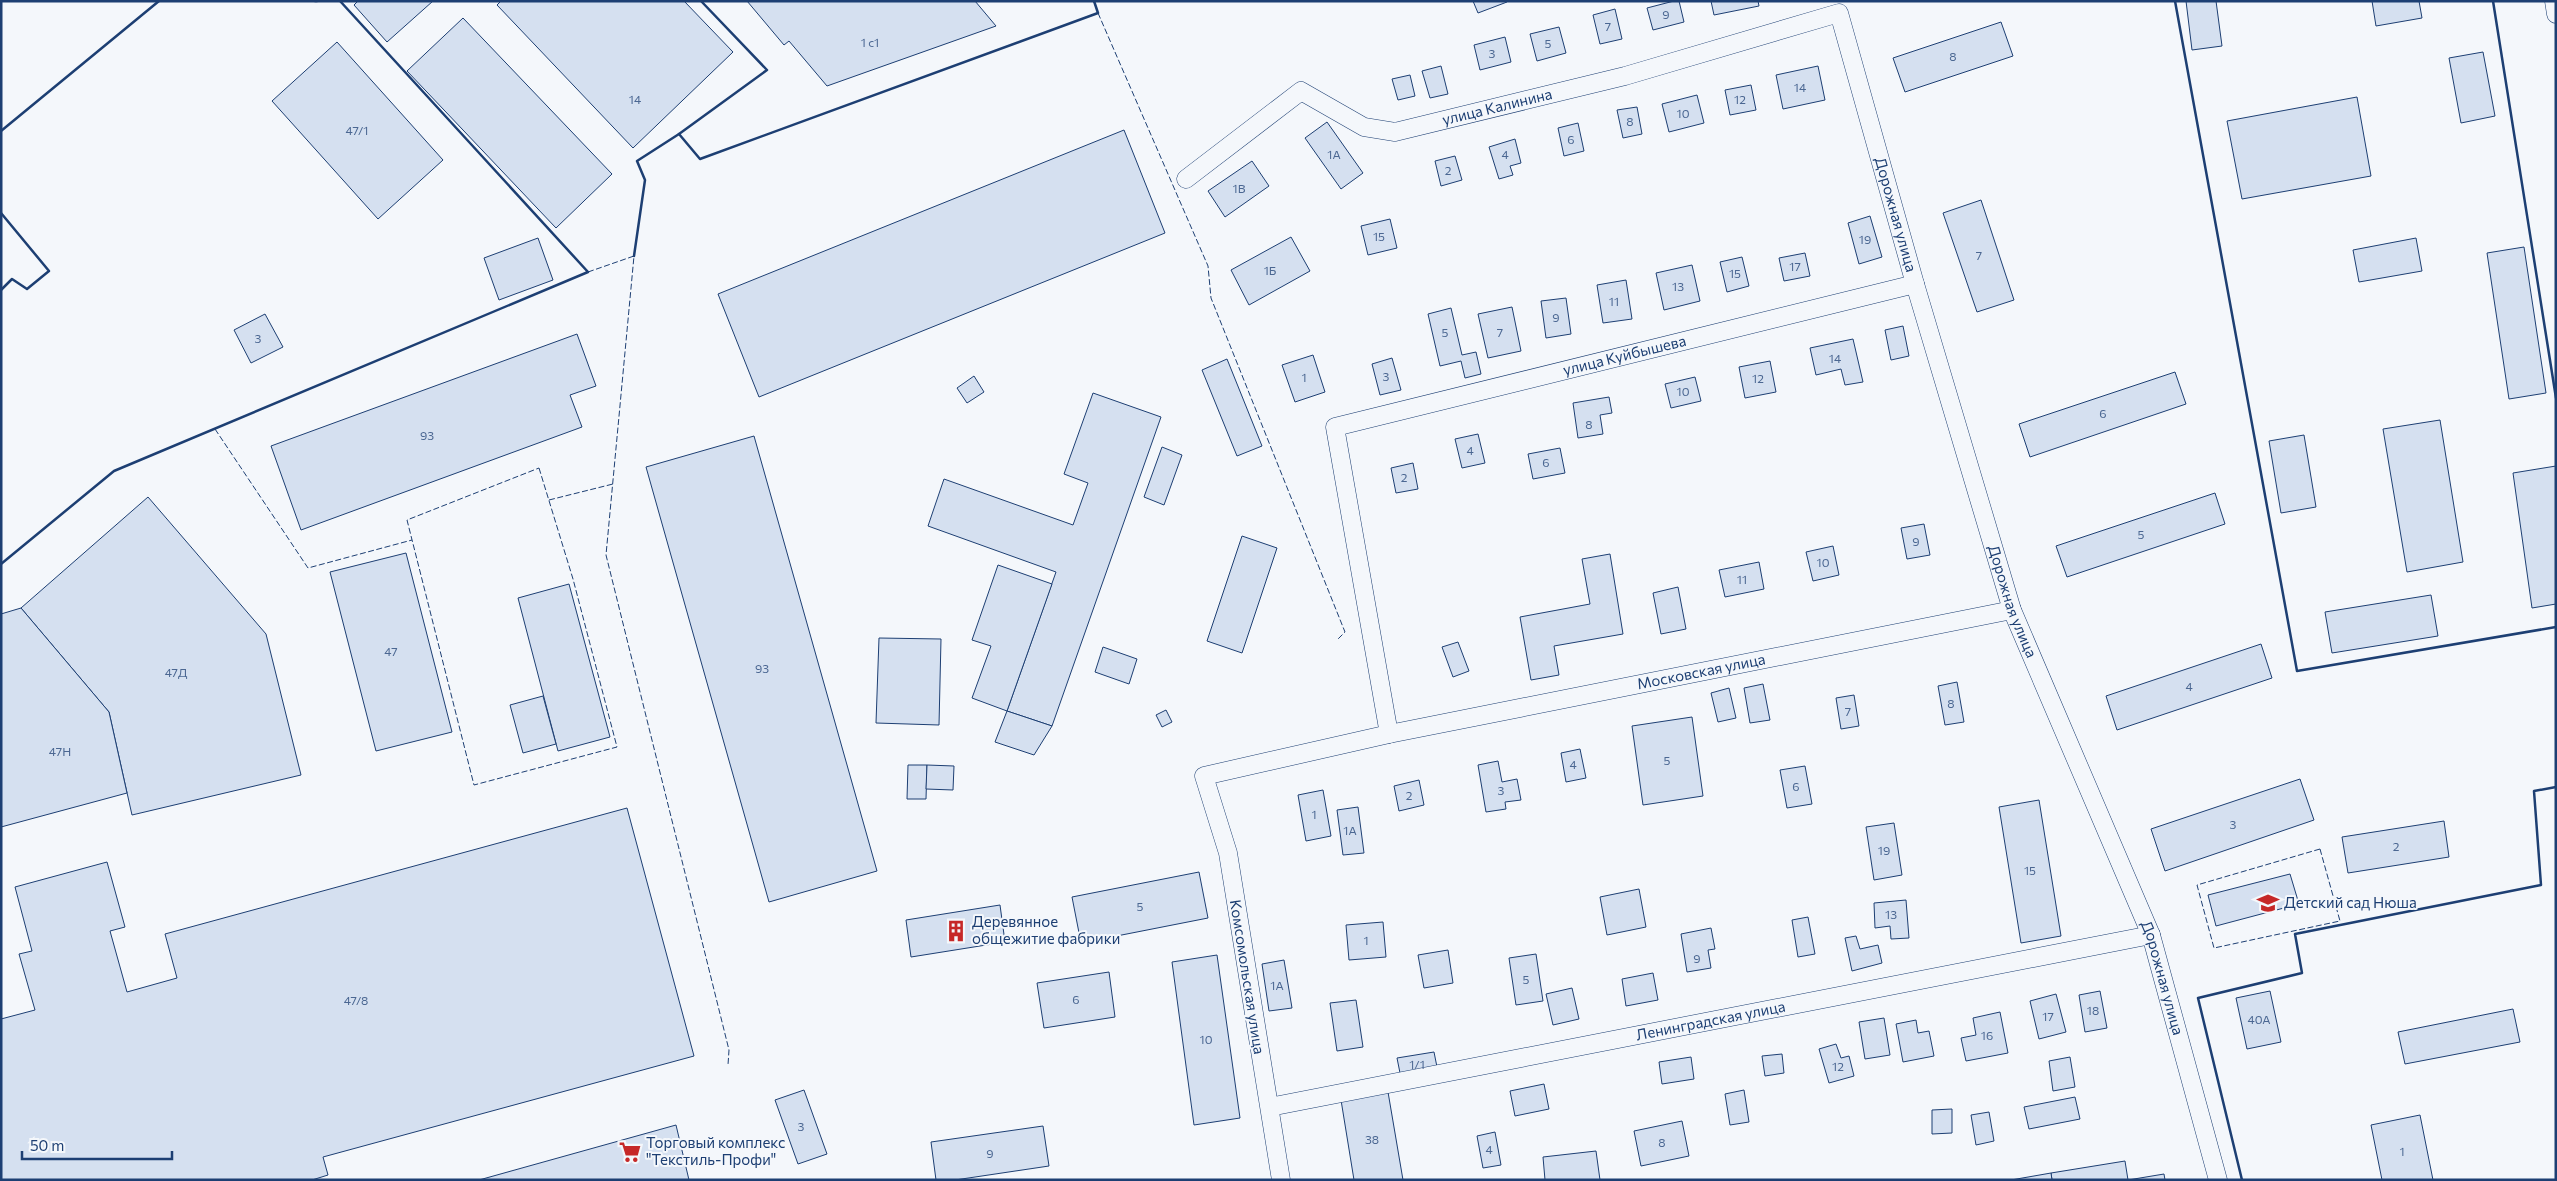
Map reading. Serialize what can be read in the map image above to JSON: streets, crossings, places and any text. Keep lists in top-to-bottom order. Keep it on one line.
{"streets":{"street":["улица Калинина","Дорожная улица","улица Куйбышева","Московская улица","Комсомольская улица","Ленинградская улица"]},"crossings":[["улица Калинина","Дорожная улица"],["Дорожная улица","улица Куйбышева"],["Дорожная улица","Московская улица"],["Дорожная улица","Ленинградская улица"],["улица Куйбышева","Московская улица"],["Московская улица","Комсомольская улица"],["Комсомольская улица","Ленинградская улица"]],"places":{"school or university":["Детский сад Нюша"],"building":["Деревянное общежитие фабрики"],"supermarket":["Торговый комплекс \"Текстиль-Профи\""]},"house_numbers":["9","7","1 с1","5","3","8","14","14","12","10","8","47/1","6","1А","4","2","1В","15","19","7","17","1Б","15","13","11","9","5","7","3","14","3","1","12","10","6","8","93","4","6","2","5","9","10","11","47","93","47Д","4","8","7","47Н","5","4","6","3","2","1","3","1А","2","19","15","5","13","1","9","5","1А","6","47/8","18","17","40А","16","10","1/1","12","3","38","8","4","1","9"],"scale_bar":"50 m"}
